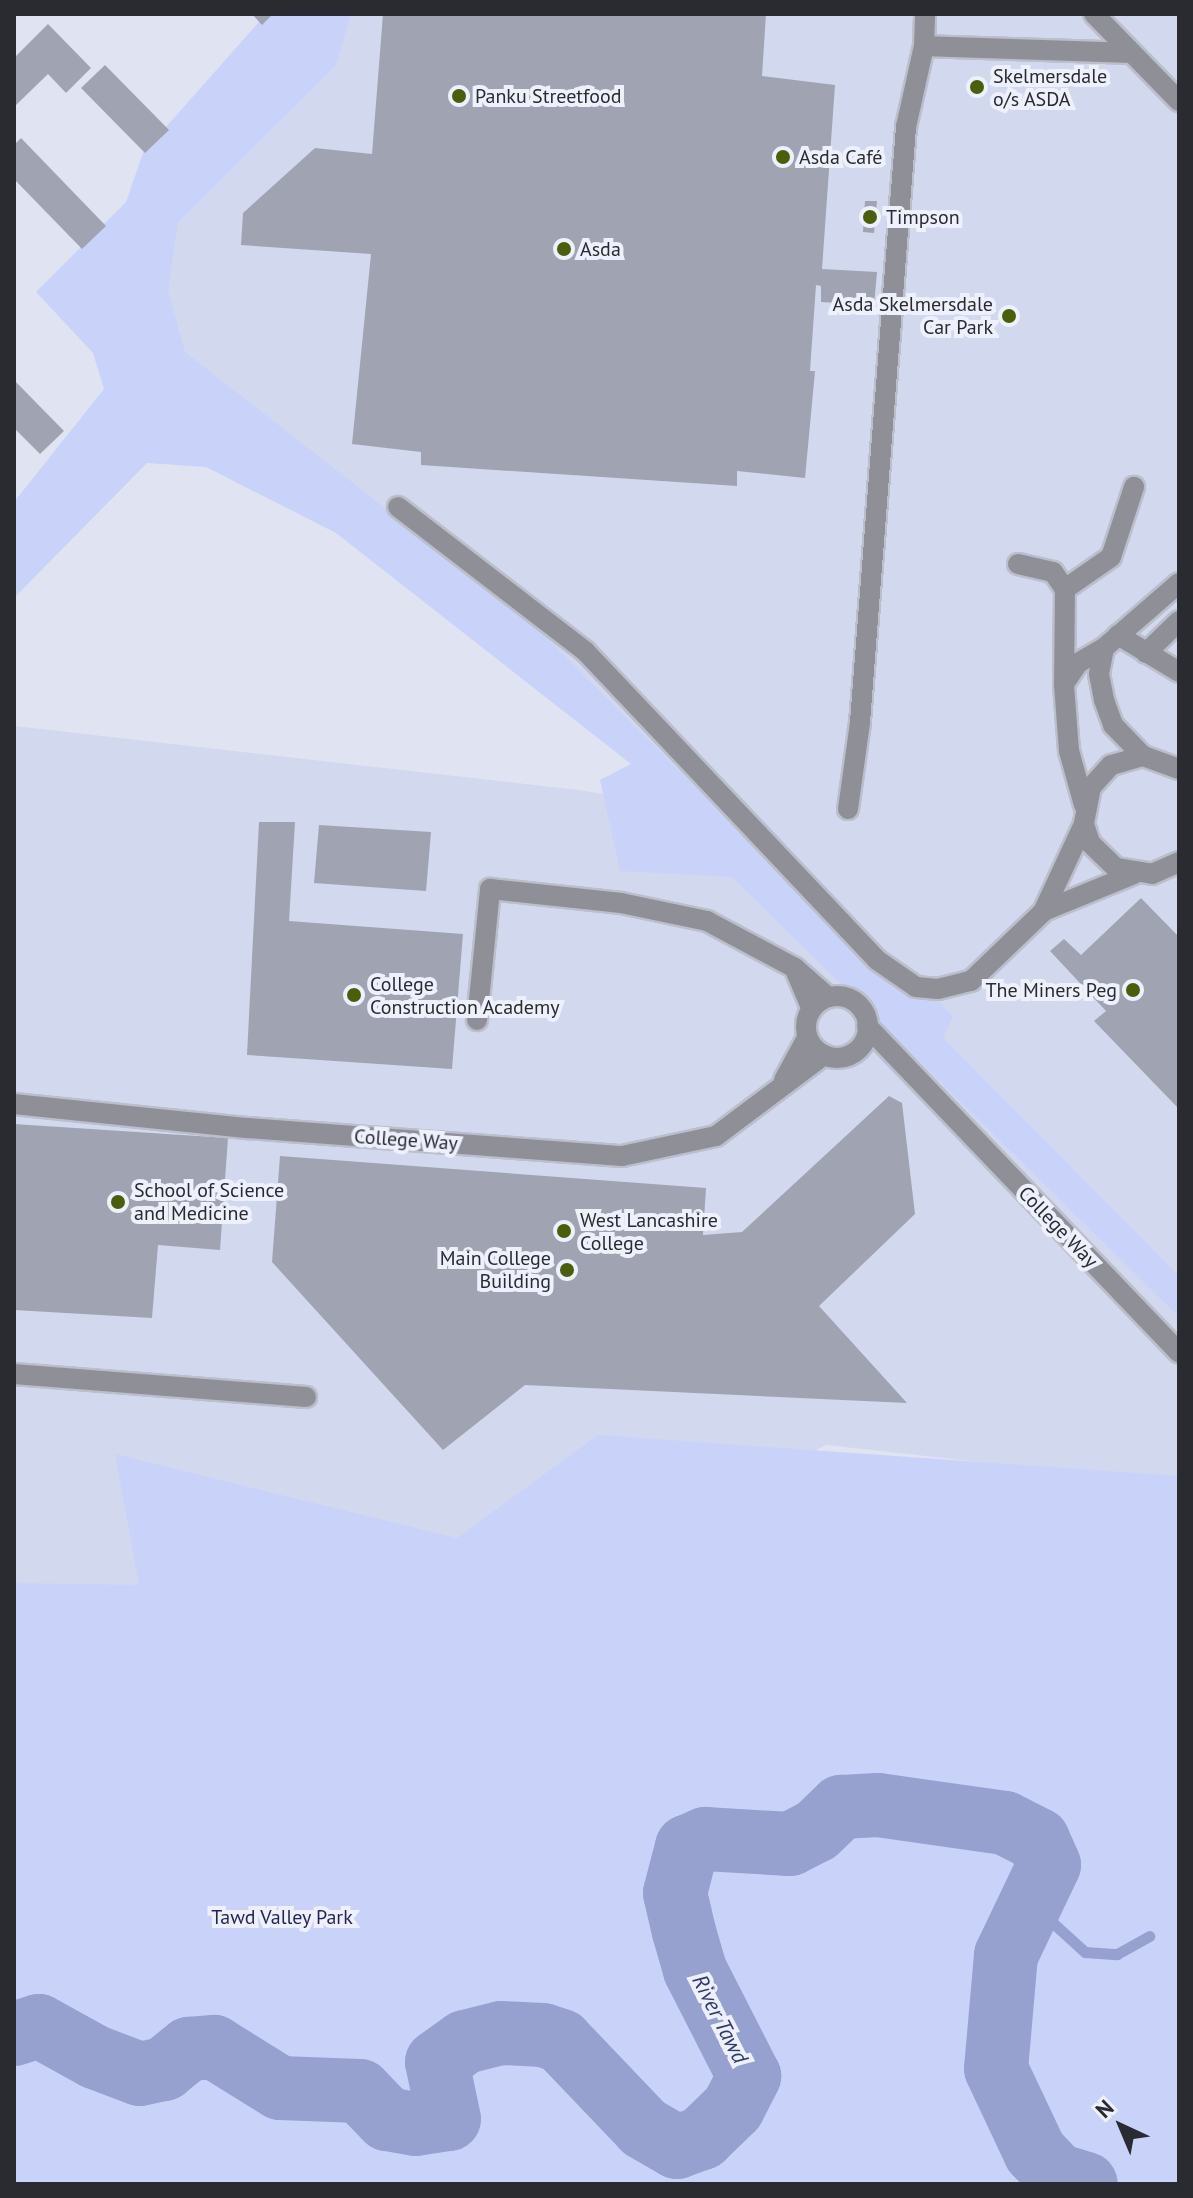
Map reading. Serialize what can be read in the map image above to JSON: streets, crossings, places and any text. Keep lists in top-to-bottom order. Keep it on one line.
{"streets":{"street":["College Way"]},"water":["River Tawd"],"parks":["Tawd Valley Park"],"places":["Skelmersdale o/s ASDA","Panku Streetfood","Asda Café","Timpson","Asda","Asda Skelmersdale Car Park","The Miners Peg","College Construction Academy","School of Science and Medicine","West Lancashire College","Main College Building"],"north":"top left"}
